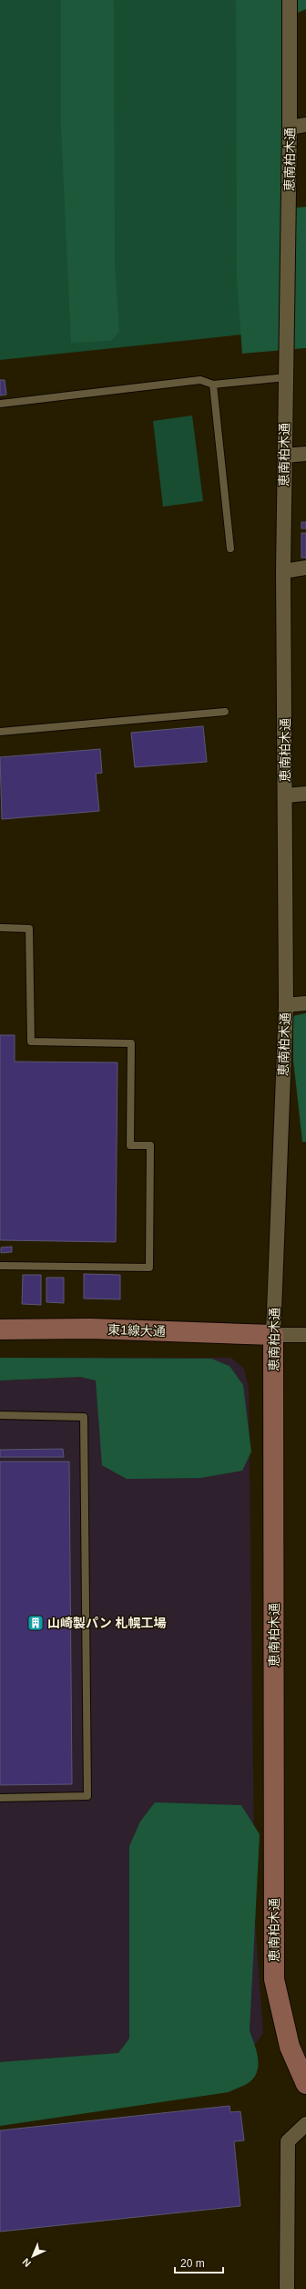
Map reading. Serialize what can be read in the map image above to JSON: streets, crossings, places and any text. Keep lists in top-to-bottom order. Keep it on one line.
{"streets":{"street":["恵南柏木通","東1線大通"]},"crossings":[["恵南柏木通","東1線大通"]],"places":{"building":["山崎製パン 札幌工場"]},"scale_bar":"20 m","north":"bottom left"}
